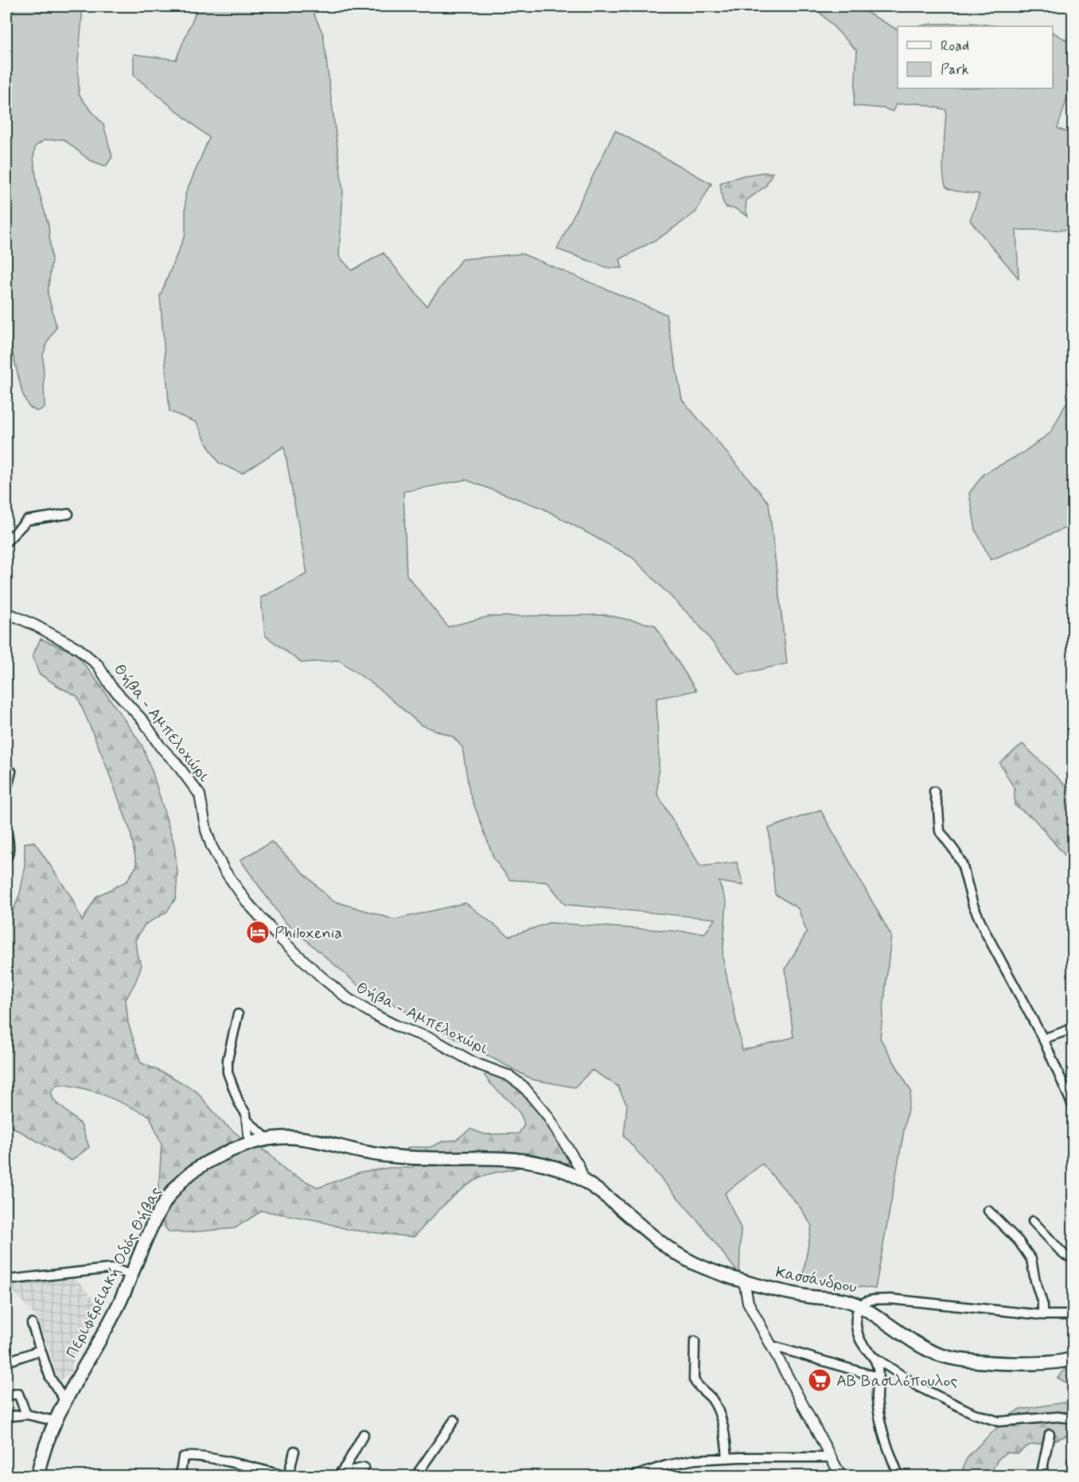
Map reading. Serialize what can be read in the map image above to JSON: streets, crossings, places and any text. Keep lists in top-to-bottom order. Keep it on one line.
{"streets":{"main road":["Περιφερειακή Οδός Θήβας","Κασσάνδρου"],"street":["Θήβα - Αμπελοχώρι"]},"crossings":[["Θήβα - Αμπελοχώρι","Περιφερειακή Οδός Θήβας"],["Θήβα - Αμπελοχώρι","Κασσάνδρου"],["Περιφερειακή Οδός Θήβας","Κασσάνδρου"]],"places":{"hotel":["Philoxenia"],"supermarket":["ΑΒ Βασιλόπουλος"]},"legend":["Road","Park"]}
